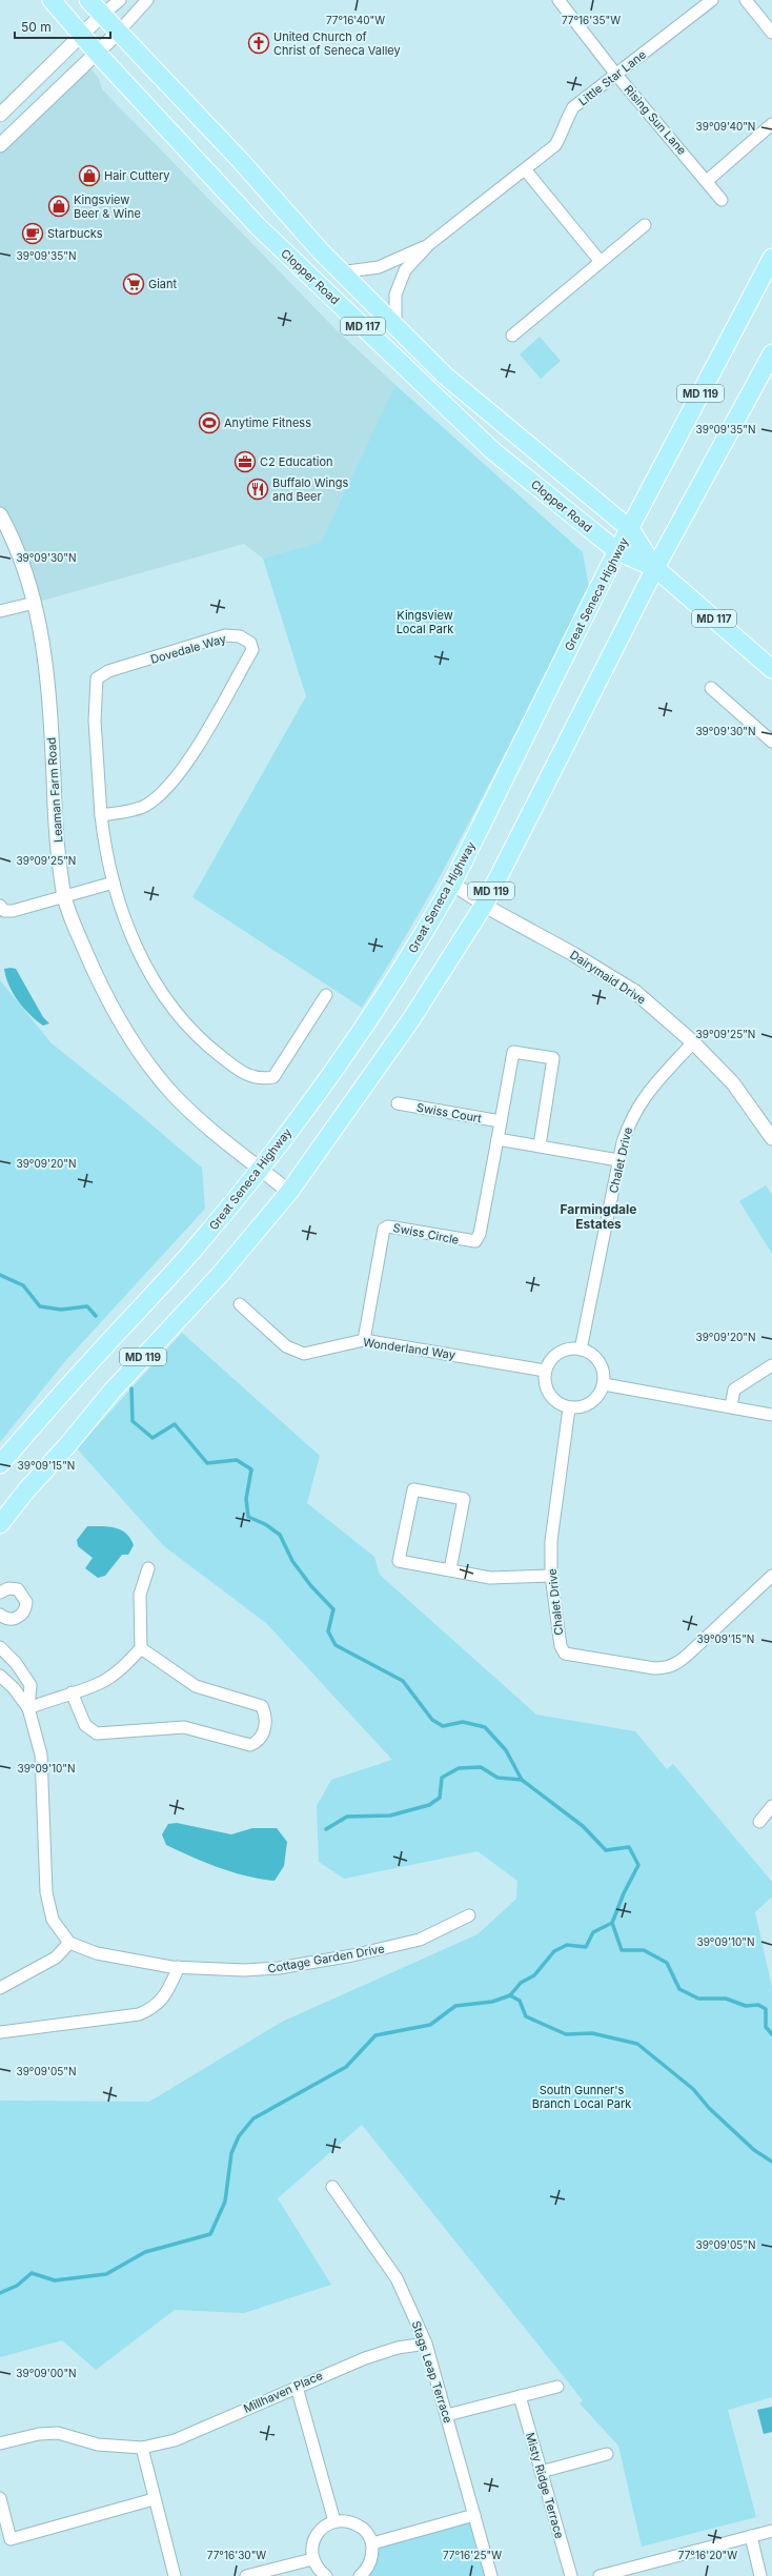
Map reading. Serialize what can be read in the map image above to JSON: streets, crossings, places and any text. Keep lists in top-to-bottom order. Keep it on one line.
{"streets":{"main road":["Clopper Road","MD 117","MD 119","Great Seneca Highway"],"street":["Little Star Lane","Rising Sun Lane","Dovedale Way","Leaman Farm Road","Dairymaid Drive","Swiss Court","Chalet Drive","Swiss Circle","Wonderland Way","Cottage Garden Drive","Stags Leap Terrace","Millhaven Place","Misty Ridge Terrace"]},"crossings":[["Little Star Lane","Rising Sun Lane"],["Little Star Lane","Clopper Road"],["Clopper Road","MD 119"],["Clopper Road","Great Seneca Highway"],["MD 119","Leaman Farm Road"],["MD 119","Dairymaid Drive"],["Great Seneca Highway","Leaman Farm Road"],["Great Seneca Highway","Dairymaid Drive"],["Dairymaid Drive","Chalet Drive"],["Swiss Court","Swiss Circle"],["Chalet Drive","Wonderland Way"],["Swiss Circle","Wonderland Way"],["Stags Leap Terrace","Millhaven Place"]],"districts":["Farmingdale Estates"],"parks":["Kingsview Local Park","South Gunner's Branch Local Park"],"places":{"church":["United Church of Christ of Seneca Valley"],"shop":["Hair Cuttery","Kingsview Beer & Wine"],"cafe":["Starbucks"],"supermarket":["Giant"],"sports":["Anytime Fitness"],"office":["C2 Education"],"restaurant":["Buffalo Wings and Beer"]},"scale_bar":"50 m","coordinates":["77°16'40\"W","77°16'35\"W","39°09'40\"N","39°09'35\"N","39°09'30\"N","39°09'25\"N","39°09'20\"N","39°09'15\"N","39°09'10\"N","39°09'05\"N","39°09'00\"N","77°16'30\"W","77°16'25\"W","77°16'20\"W"]}
